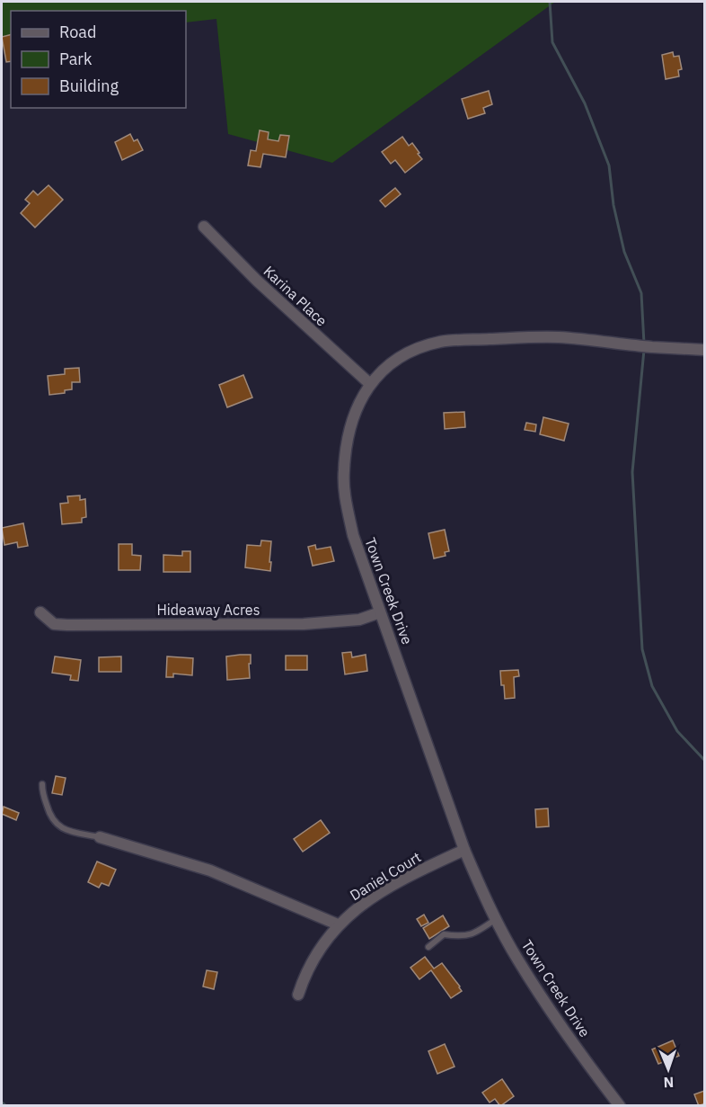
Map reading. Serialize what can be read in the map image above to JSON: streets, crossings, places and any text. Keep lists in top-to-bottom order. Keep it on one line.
{"streets":{"street":["Karina Place","Town Creek Drive","Hideaway Acres","Daniel Court"]},"crossings":[["Karina Place","Town Creek Drive"],["Town Creek Drive","Hideaway Acres"],["Town Creek Drive","Daniel Court"]],"legend":["Road","Park","Building"],"north":"bottom"}
